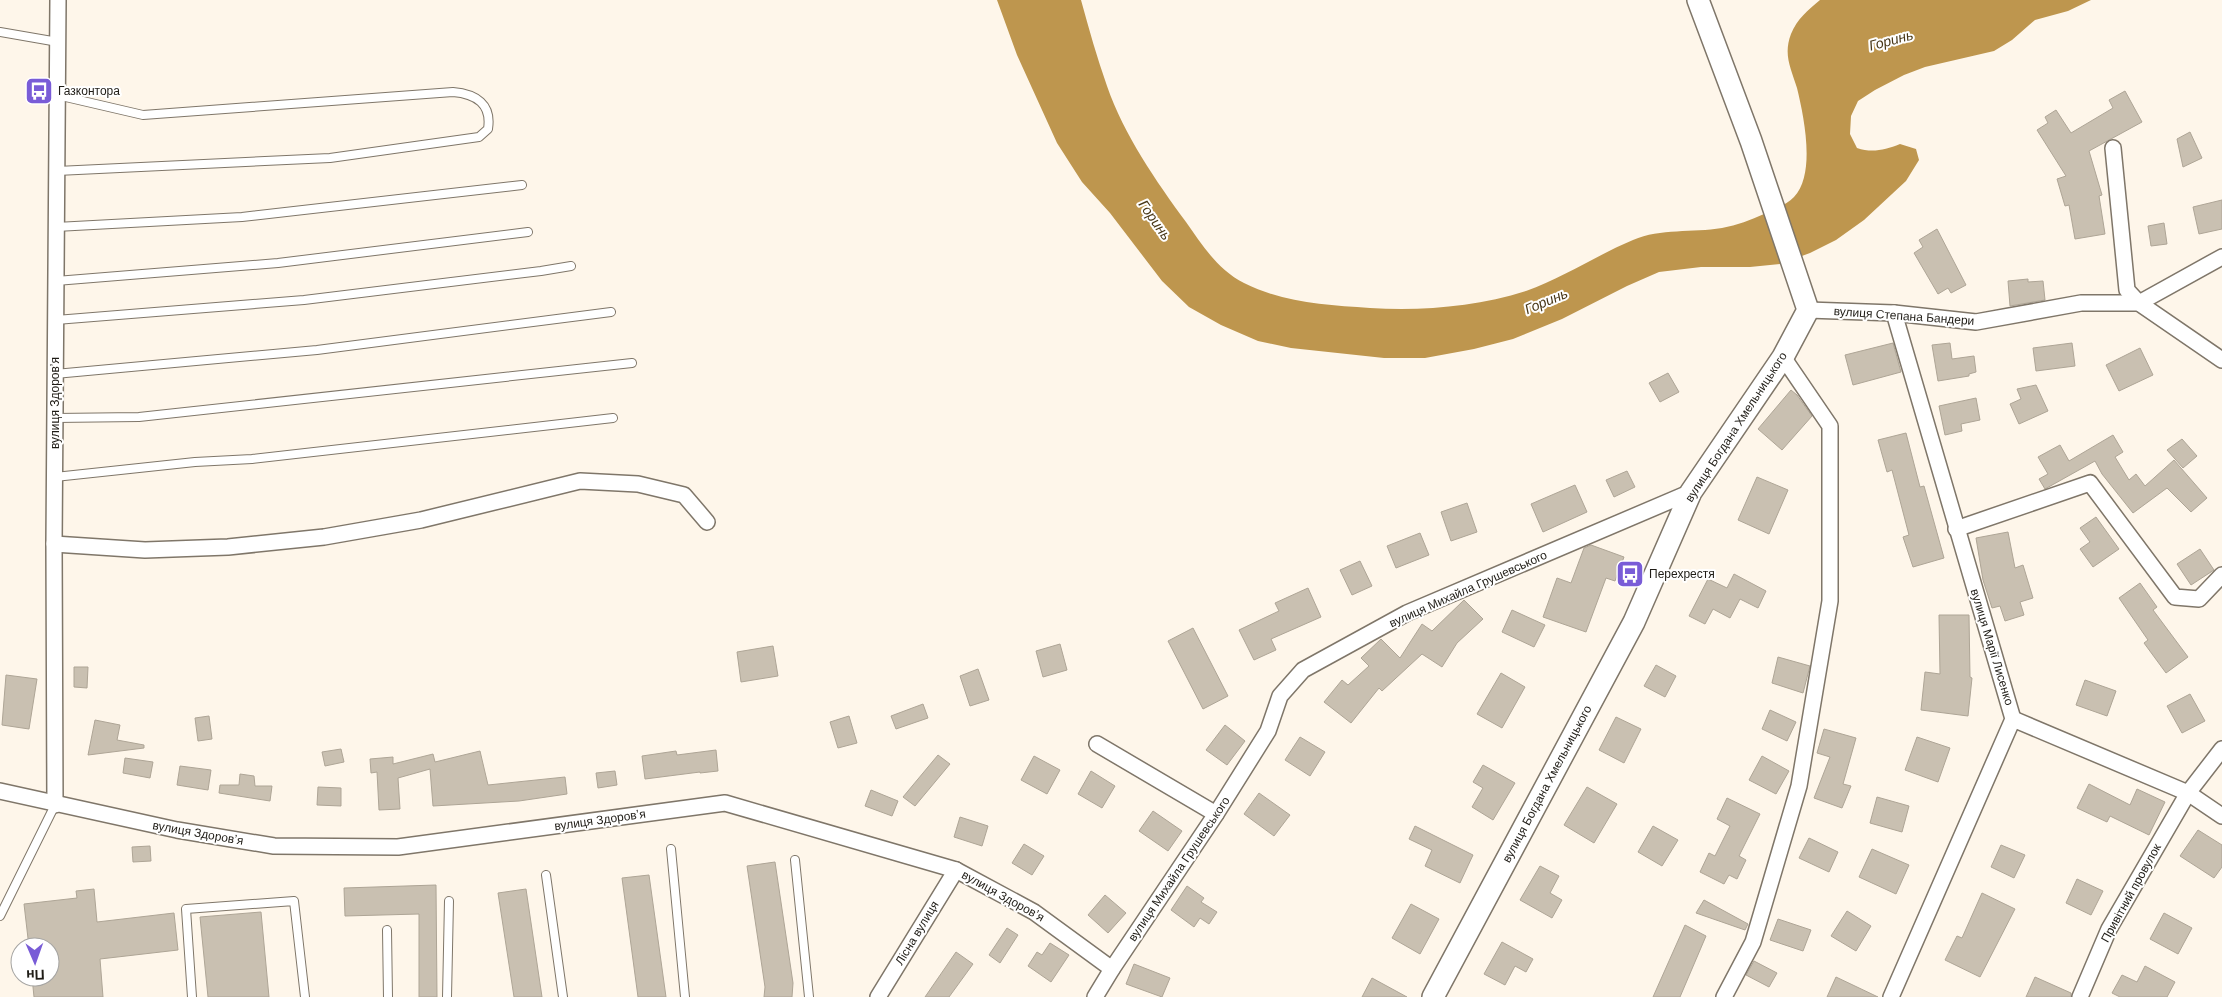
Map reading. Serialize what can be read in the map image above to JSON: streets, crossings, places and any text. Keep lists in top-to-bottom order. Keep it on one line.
{"streets":{"street":["вулиця Степана Бандери","вулиця Здоровʼя","вулиця Богдана Хмельницького","вулиця Михайла Грушевського","вулиця Марії Лисенко","Привітний провулок","Лісна вулиця"]},"crossings":[["вулиця Степана Бандери","вулиця Богдана Хмельницького"],["вулиця Степана Бандери","вулиця Марії Лисенко"],["вулиця Здоровʼя","вулиця Михайла Грушевського"],["вулиця Здоровʼя","Лісна вулиця"],["вулиця Богдана Хмельницького","вулиця Михайла Грушевського"]],"water":["Горинь"],"places":{"bus stop":["Газконтора","Перехрестя"]},"north":"bottom"}
